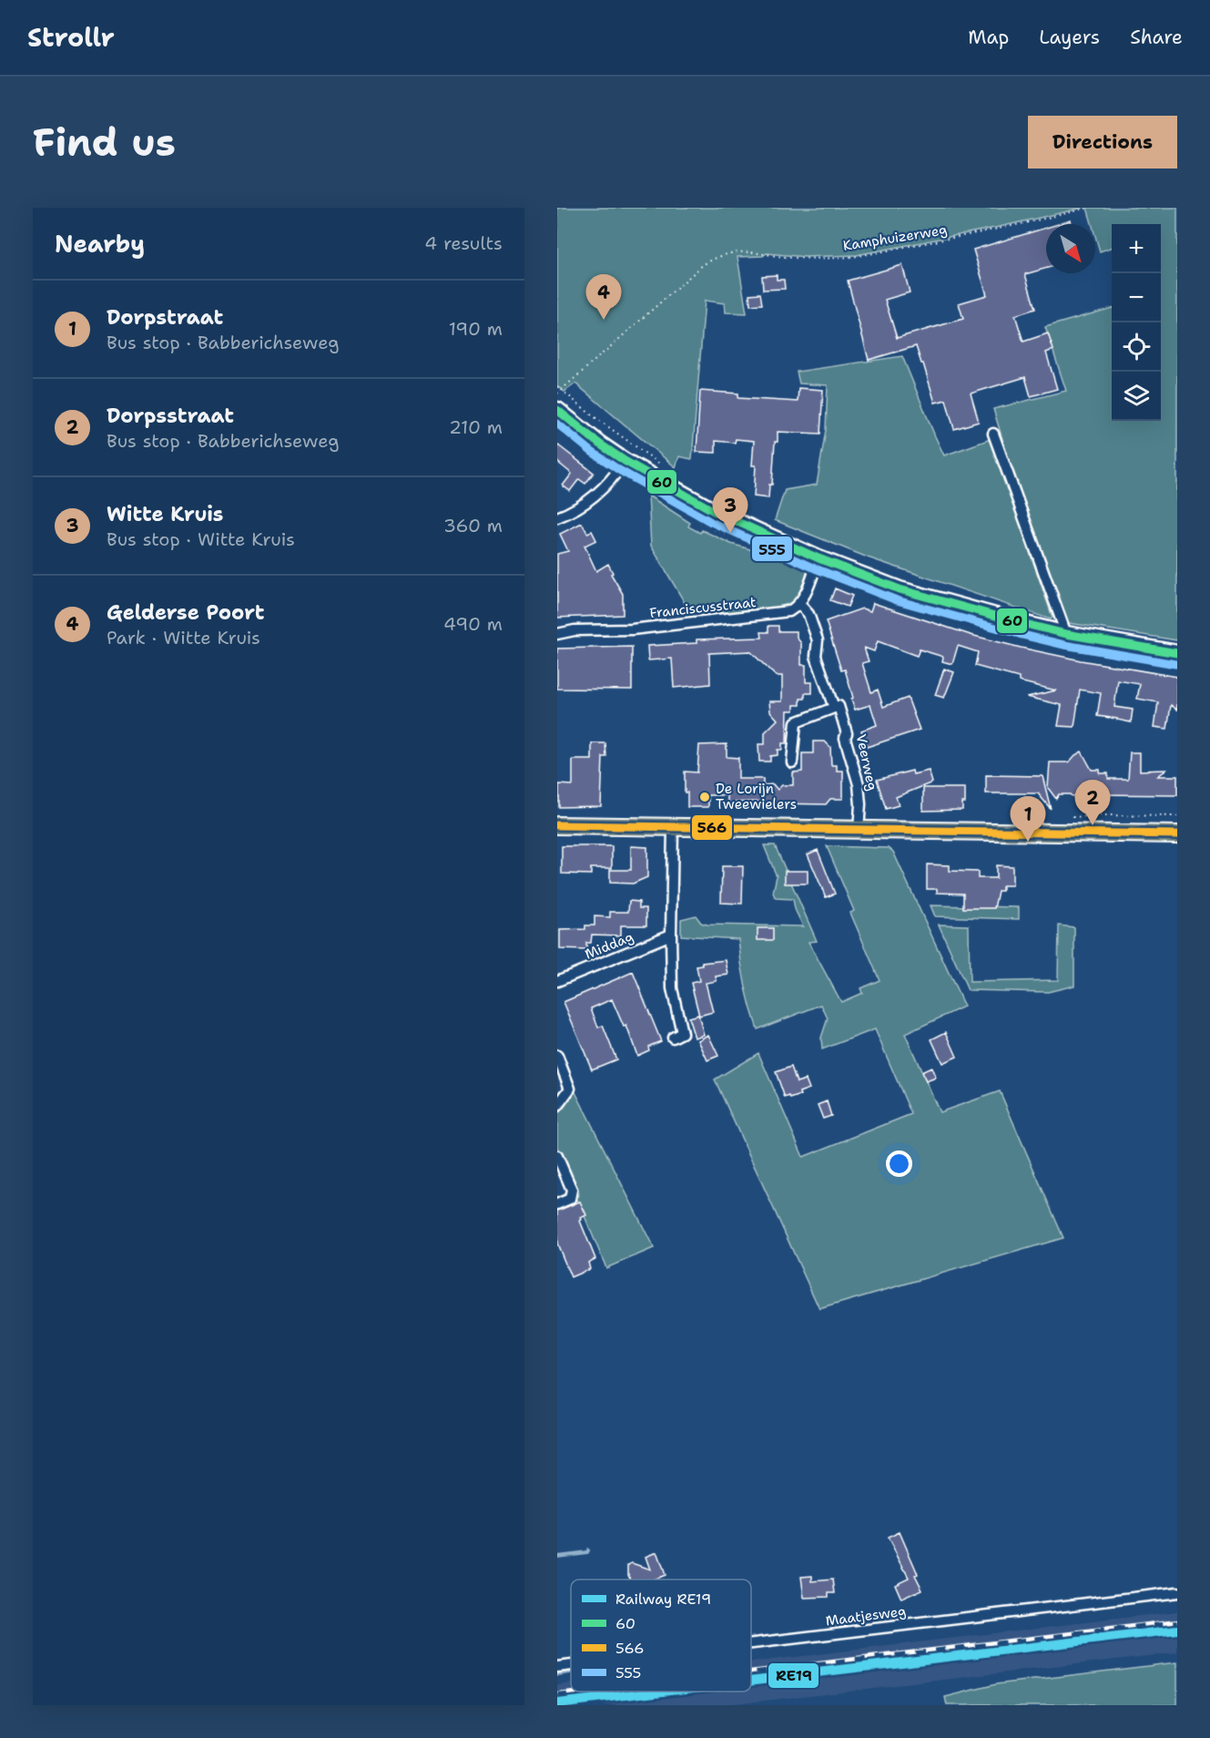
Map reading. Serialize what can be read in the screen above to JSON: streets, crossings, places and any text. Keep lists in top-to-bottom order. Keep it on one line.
{"streets":{"street":["Franciscusstraat","Veerweg","Middag","Maatjesweg"],"path":["Kamphuizerweg"]},"crossings":[["Franciscusstraat","Veerweg"]],"places":["De Lorijn Tweewielers"],"lines":["transit line 60","transit line 555","transit line 566","rail line RE19"],"legend":["Railway RE19","60","566","555"],"north":"bottom right","page":{"header":"Strollr","nav":["Map","Layers","Share"],"buttons":"Directions","title":"Find us","heading":["Nearby","4 results"],"map_buttons":["+","−"],"pins":["4","3","2","1"],"list":[{"mark":"1","name":"Dorpstraat","note":"Bus stop · Babberichseweg","value":"190 m"},{"mark":"2","name":"Dorpsstraat","note":"Bus stop · Babberichseweg","value":"210 m"},{"mark":"3","name":"Witte Kruis","note":"Bus stop · Witte Kruis","value":"360 m"},{"mark":"4","name":"Gelderse Poort","note":"Park · Witte Kruis","value":"490 m"}]}}
